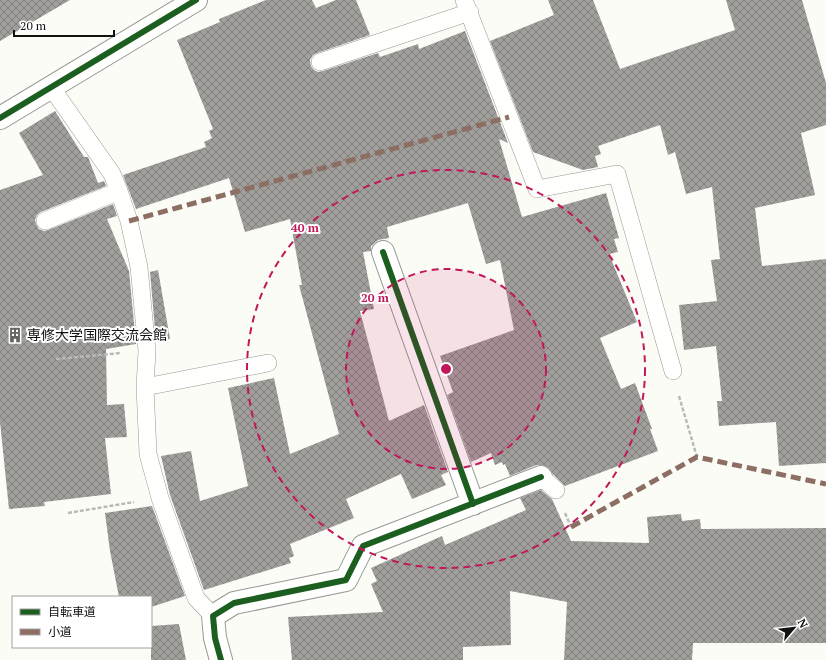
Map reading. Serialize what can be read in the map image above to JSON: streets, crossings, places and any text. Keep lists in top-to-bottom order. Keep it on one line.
{"places":{"building":["専修大学国際交流会館"]},"legend":["自転車道","小道"],"scale_bar":"20 m","north":"top right","rings":["40 m","20 m"]}
